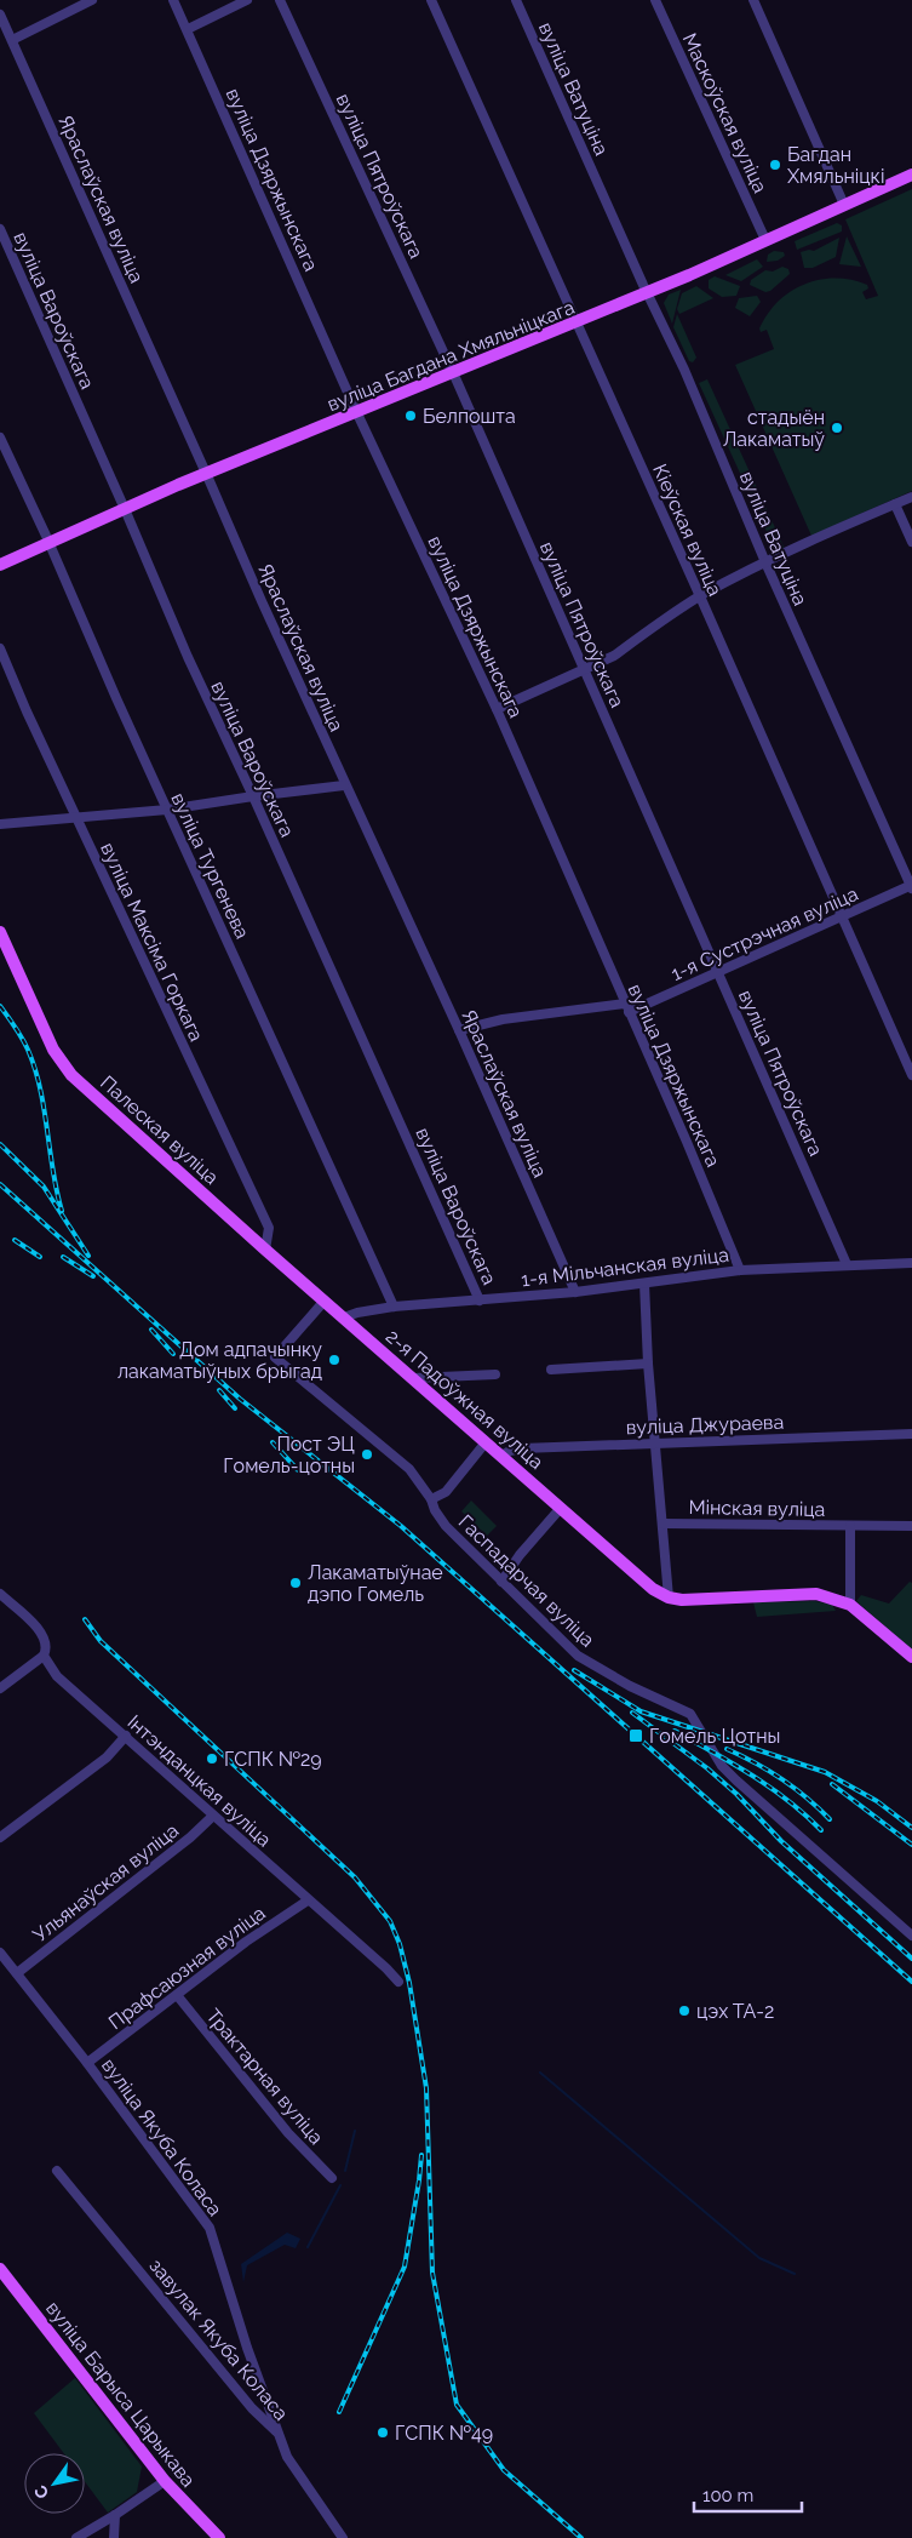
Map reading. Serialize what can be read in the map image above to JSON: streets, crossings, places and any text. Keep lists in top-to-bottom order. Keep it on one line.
{"streets":{"main road":["вуліца Багдана Хмяльніцкага","Палеская вуліца","2-я Падоўжная вуліца","вуліца Барыса Царыкава"],"street":["вуліца Ватуціна","Маскоўская вуліца","вуліца Пятроўскага","вуліца Дзяржынскага","Яраслаўская вуліца","вуліца Вароўскага","Кіеўская вуліца","вуліца Тургенева","1-я Сустрэчная вуліца","вуліца Максіма Горкага","1-я Мільчанская вуліца","вуліца Джураева","Мінская вуліца","Гаспадарчая вуліца","Інтэнданцкая вуліца","Ульянаўская вуліца","Прафсаюзная вуліца","Трактарная вуліца","вуліца Якуба Коласа","завулак Якуба Коласа"]},"crossings":[["вуліца Ватуціна","вуліца Багдана Хмяльніцкага"],["вуліца Ватуціна","1-я Сустрэчная вуліца"],["Маскоўская вуліца","вуліца Багдана Хмяльніцкага"],["вуліца Пятроўскага","вуліца Багдана Хмяльніцкага"],["вуліца Пятроўскага","1-я Сустрэчная вуліца"],["вуліца Пятроўскага","1-я Мільчанская вуліца"],["вуліца Дзяржынскага","вуліца Багдана Хмяльніцкага"],["вуліца Дзяржынскага","1-я Сустрэчная вуліца"],["вуліца Дзяржынскага","1-я Мільчанская вуліца"],["Яраслаўская вуліца","вуліца Багдана Хмяльніцкага"],["Яраслаўская вуліца","1-я Сустрэчная вуліца"],["Яраслаўская вуліца","1-я Мільчанская вуліца"],["вуліца Вароўскага","вуліца Багдана Хмяльніцкага"],["вуліца Вароўскага","1-я Мільчанская вуліца"],["вуліца Багдана Хмяльніцкага","Кіеўская вуліца"],["вуліца Багдана Хмяльніцкага","вуліца Тургенева"],["Кіеўская вуліца","1-я Сустрэчная вуліца"],["вуліца Тургенева","1-я Мільчанская вуліца"],["вуліца Максіма Горкага","Палеская вуліца"],["Палеская вуліца","1-я Мільчанская вуліца"],["Палеская вуліца","2-я Падоўжная вуліца"],["Палеская вуліца","Гаспадарчая вуліца"],["1-я Мільчанская вуліца","2-я Падоўжная вуліца"],["2-я Падоўжная вуліца","вуліца Джураева"],["2-я Падоўжная вуліца","Мінская вуліца"],["Інтэнданцкая вуліца","Ульянаўская вуліца"],["Інтэнданцкая вуліца","Прафсаюзная вуліца"],["Ульянаўская вуліца","вуліца Якуба Коласа"],["Прафсаюзная вуліца","Трактарная вуліца"],["Прафсаюзная вуліца","вуліца Якуба Коласа"],["вуліца Якуба Коласа","завулак Якуба Коласа"]],"places":{"other":["Багдан Хмяльніцкі","Белпошта","стадыён Лакаматыў","Дом адпачынку лакаматыўных брыгад","Пост ЭЦ Гомель-цотны","Лакаматыўнае дэпо Гомель","ГСПК №29","цэх ТА-2","ГСПК №49"],"transit":["Гомель Цотны"]},"scale_bar":"100 m","north":"bottom left"}
